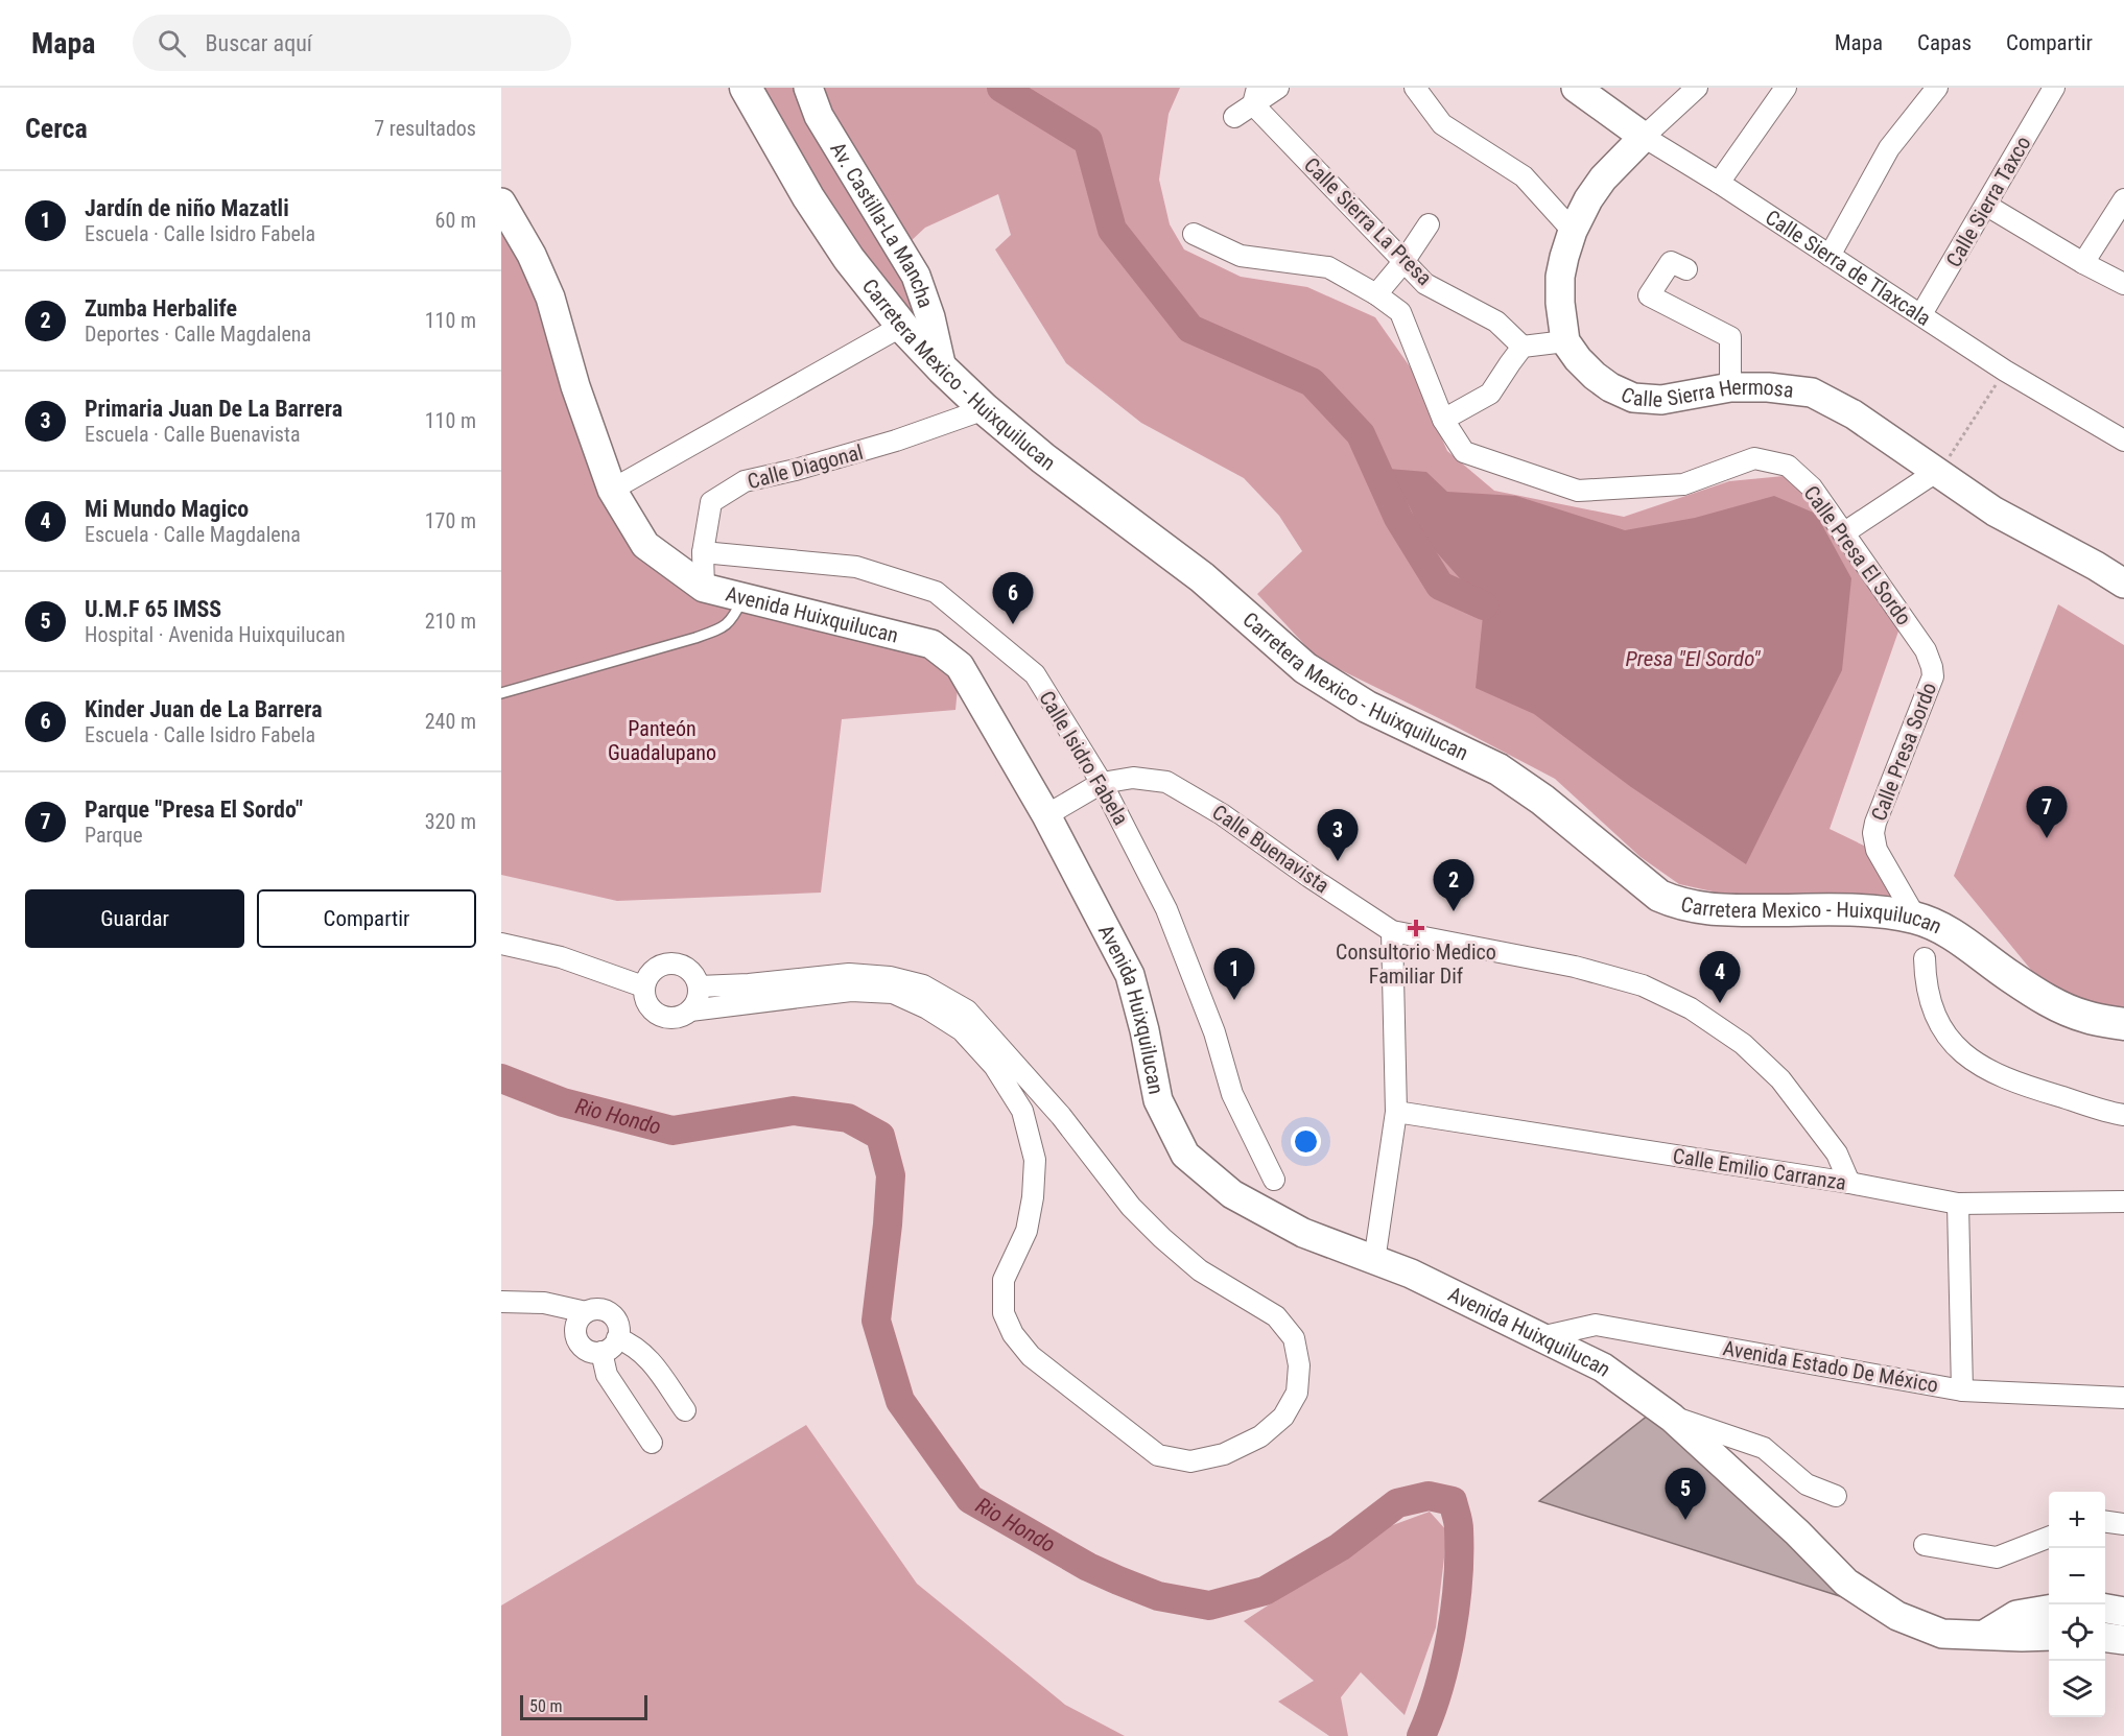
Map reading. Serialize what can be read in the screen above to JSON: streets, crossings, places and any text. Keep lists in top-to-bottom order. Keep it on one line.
{"streets":{"main road":["Carretera Mexico - Huixquilucan"],"street":["Calle Sierra Taxco","Calle Sierra La Presa","Av. Castilla-La Mancha","Calle Sierra de Tlaxcala","Calle Sierra Hermosa","Calle Diagonal","Calle Presa El Sordo","Avenida Huixquilucan","Calle Presa Sordo","Calle Isidro Fabela","Calle Buenavista","Calle Emilio Carranza","Avenida Estado De México"]},"crossings":[["Calle Sierra Taxco","Calle Sierra de Tlaxcala"],["Av. Castilla-La Mancha","Carretera Mexico - Huixquilucan"],["Carretera Mexico - Huixquilucan","Calle Diagonal"],["Carretera Mexico - Huixquilucan","Calle Presa Sordo"],["Calle Diagonal","Avenida Huixquilucan"],["Calle Diagonal","Calle Isidro Fabela"],["Calle Presa El Sordo","Calle Presa Sordo"],["Avenida Huixquilucan","Calle Buenavista"],["Avenida Huixquilucan","Avenida Estado De México"],["Calle Isidro Fabela","Calle Buenavista"]],"water":["Presa \"El Sordo\"","Rio Hondo"],"parks":["Panteón Guadalupano"],"places":{"health":["Consultorio Medico Familiar Dif"]},"scale_bar":"50 m","page":{"header":"Mapa","search":"Buscar aquí","nav":["Mapa","Capas","Compartir"],"heading":["Cerca","7 resultados"],"list":[{"mark":"1","name":"Jardín de niño Mazatli","note":"Escuela · Calle Isidro Fabela","value":"60 m"},{"mark":"2","name":"Zumba Herbalife","note":"Deportes · Calle Magdalena","value":"110 m"},{"mark":"3","name":"Primaria Juan De La Barrera","note":"Escuela · Calle Buenavista","value":"110 m"},{"mark":"4","name":"Mi Mundo Magico","note":"Escuela · Calle Magdalena","value":"170 m"},{"mark":"5","name":"U.M.F 65 IMSS","note":"Hospital · Avenida Huixquilucan","value":"210 m"},{"mark":"6","name":"Kinder Juan de La Barrera","note":"Escuela · Calle Isidro Fabela","value":"240 m"},{"mark":"7","name":"Parque \"Presa El Sordo\"","note":"Parque","value":"320 m"}],"pins":["6","7","3","2","1","4","5"],"buttons":["Guardar","Compartir"],"map_buttons":["+","−"],"scale":"50 m"}}
